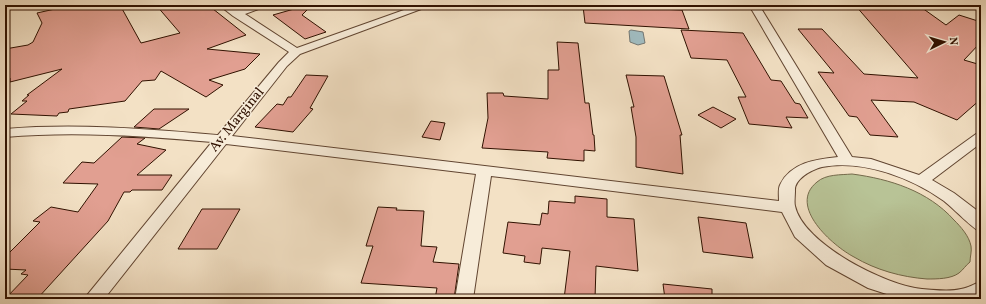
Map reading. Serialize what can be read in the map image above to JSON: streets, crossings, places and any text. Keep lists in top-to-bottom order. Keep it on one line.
{"streets":{"street":["Av. Marginal"]},"north":"right"}
